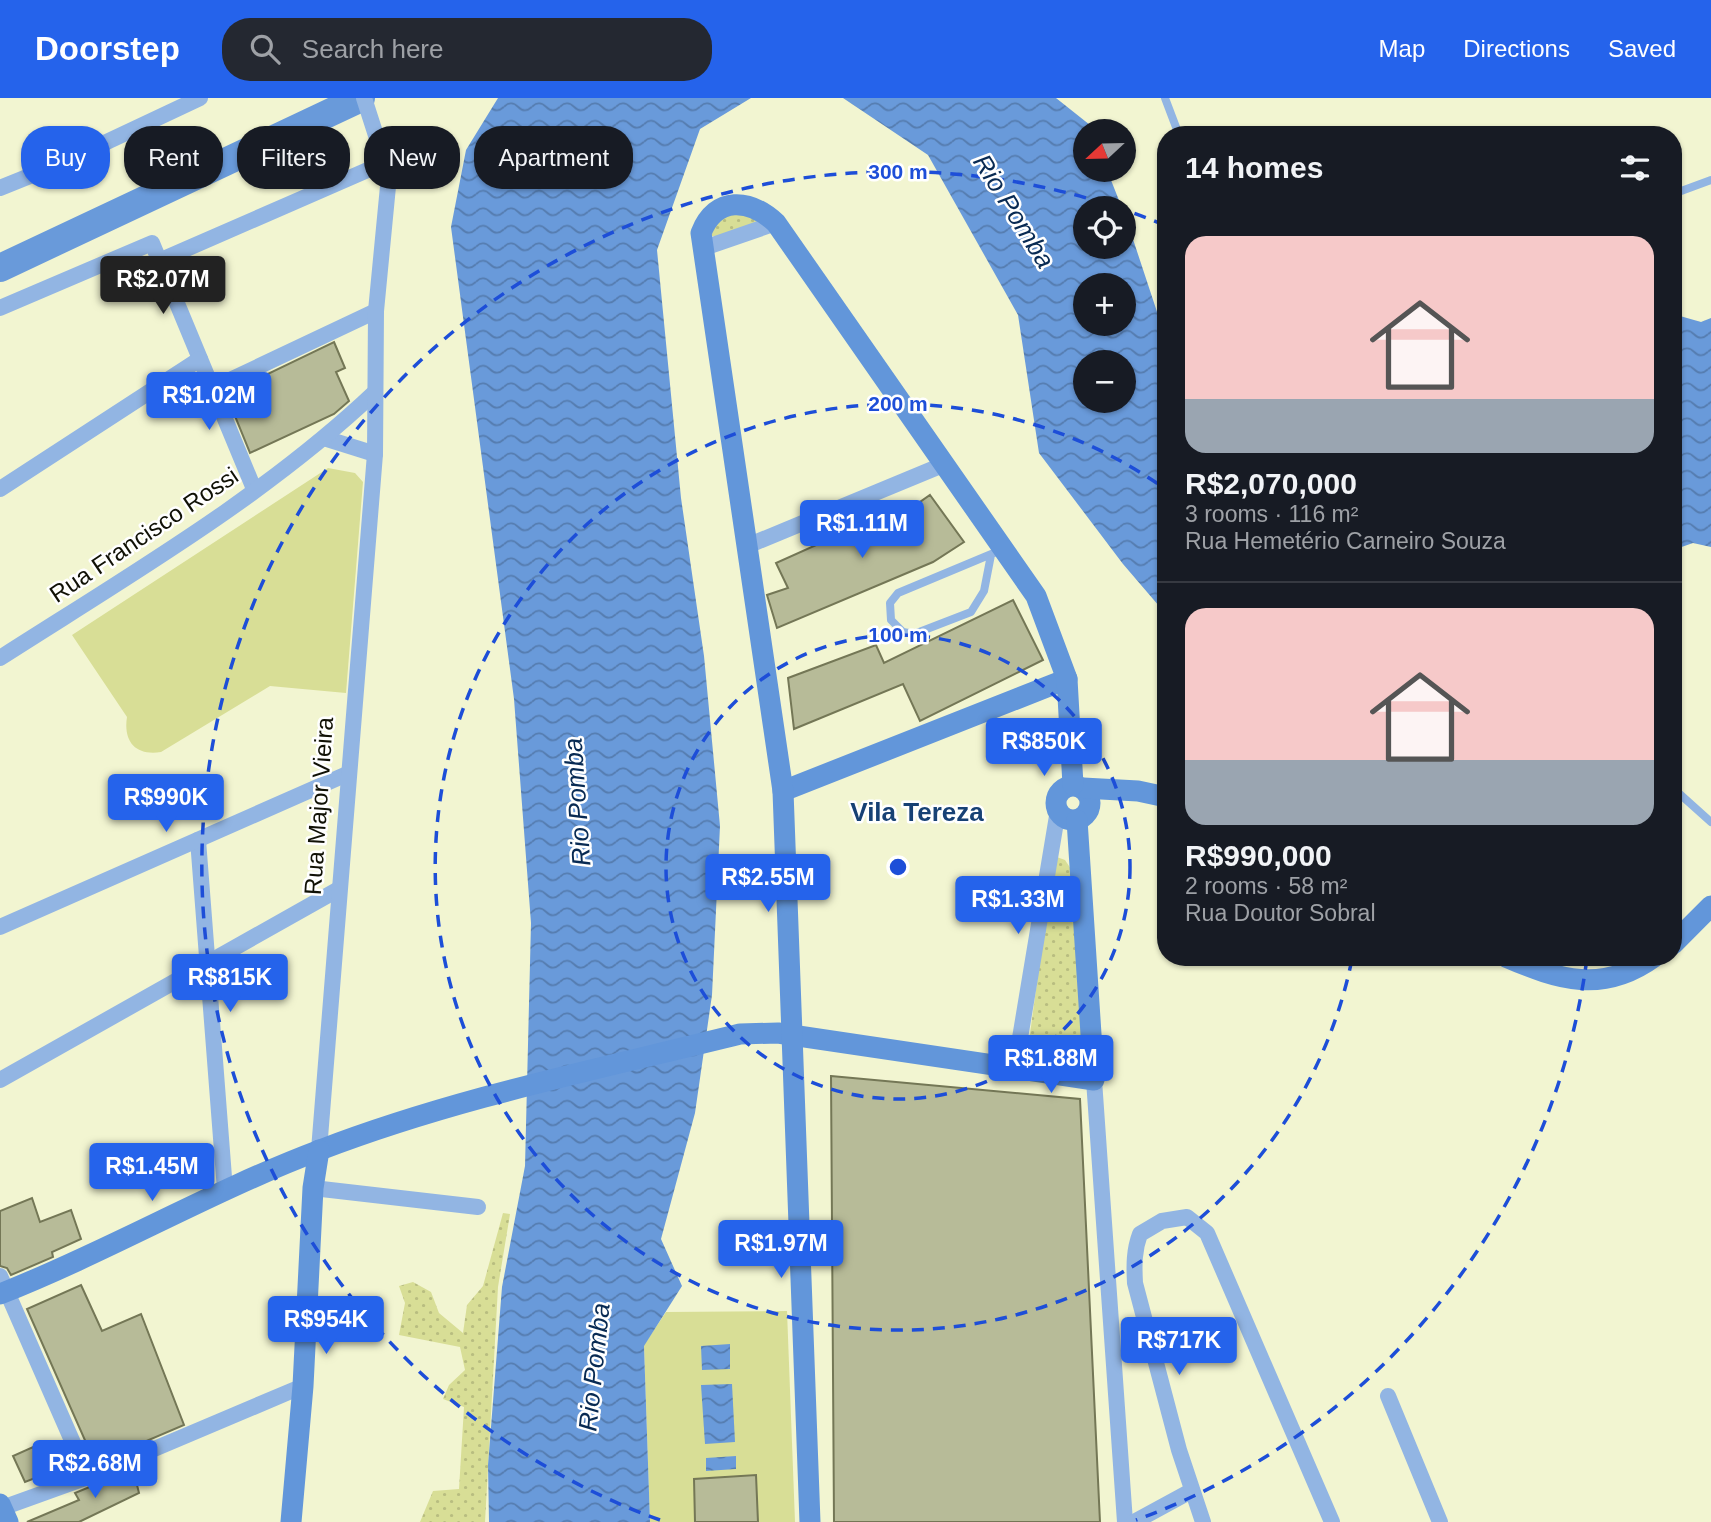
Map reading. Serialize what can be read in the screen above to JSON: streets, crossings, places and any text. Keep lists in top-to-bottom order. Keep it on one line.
{"streets":{"street":["Rua Francisco Rossi","Rua Major Vieira"]},"crossings":[["Rua Francisco Rossi","Rua Major Vieira"]],"districts":["Vila Tereza"],"water":["Rio Pomba"],"north":"left","page":{"header":"Doorstep","search":"Search here","nav":["Map","Directions","Saved"],"map_buttons":["+","−"],"chip":["Buy","Rent","Filters","New","Apartment"],"heading":"14 homes","list":[{"name":"R$2,070,000","note":"3 rooms · 116 m² · Rua Hemetério Carneiro Souza"},{"name":"R$990,000","note":"2 rooms · 58 m² · Rua Doutor Sobral"}],"price":["R$2.07M","R$1.02M","R$1.11M","R$850K","R$990K","R$2.55M","R$1.33M","R$815K","R$1.88M","R$1.45M","R$1.97M","R$954K","R$717K","R$2.68M"]},"rings":["300 m","200 m","100 m"]}
